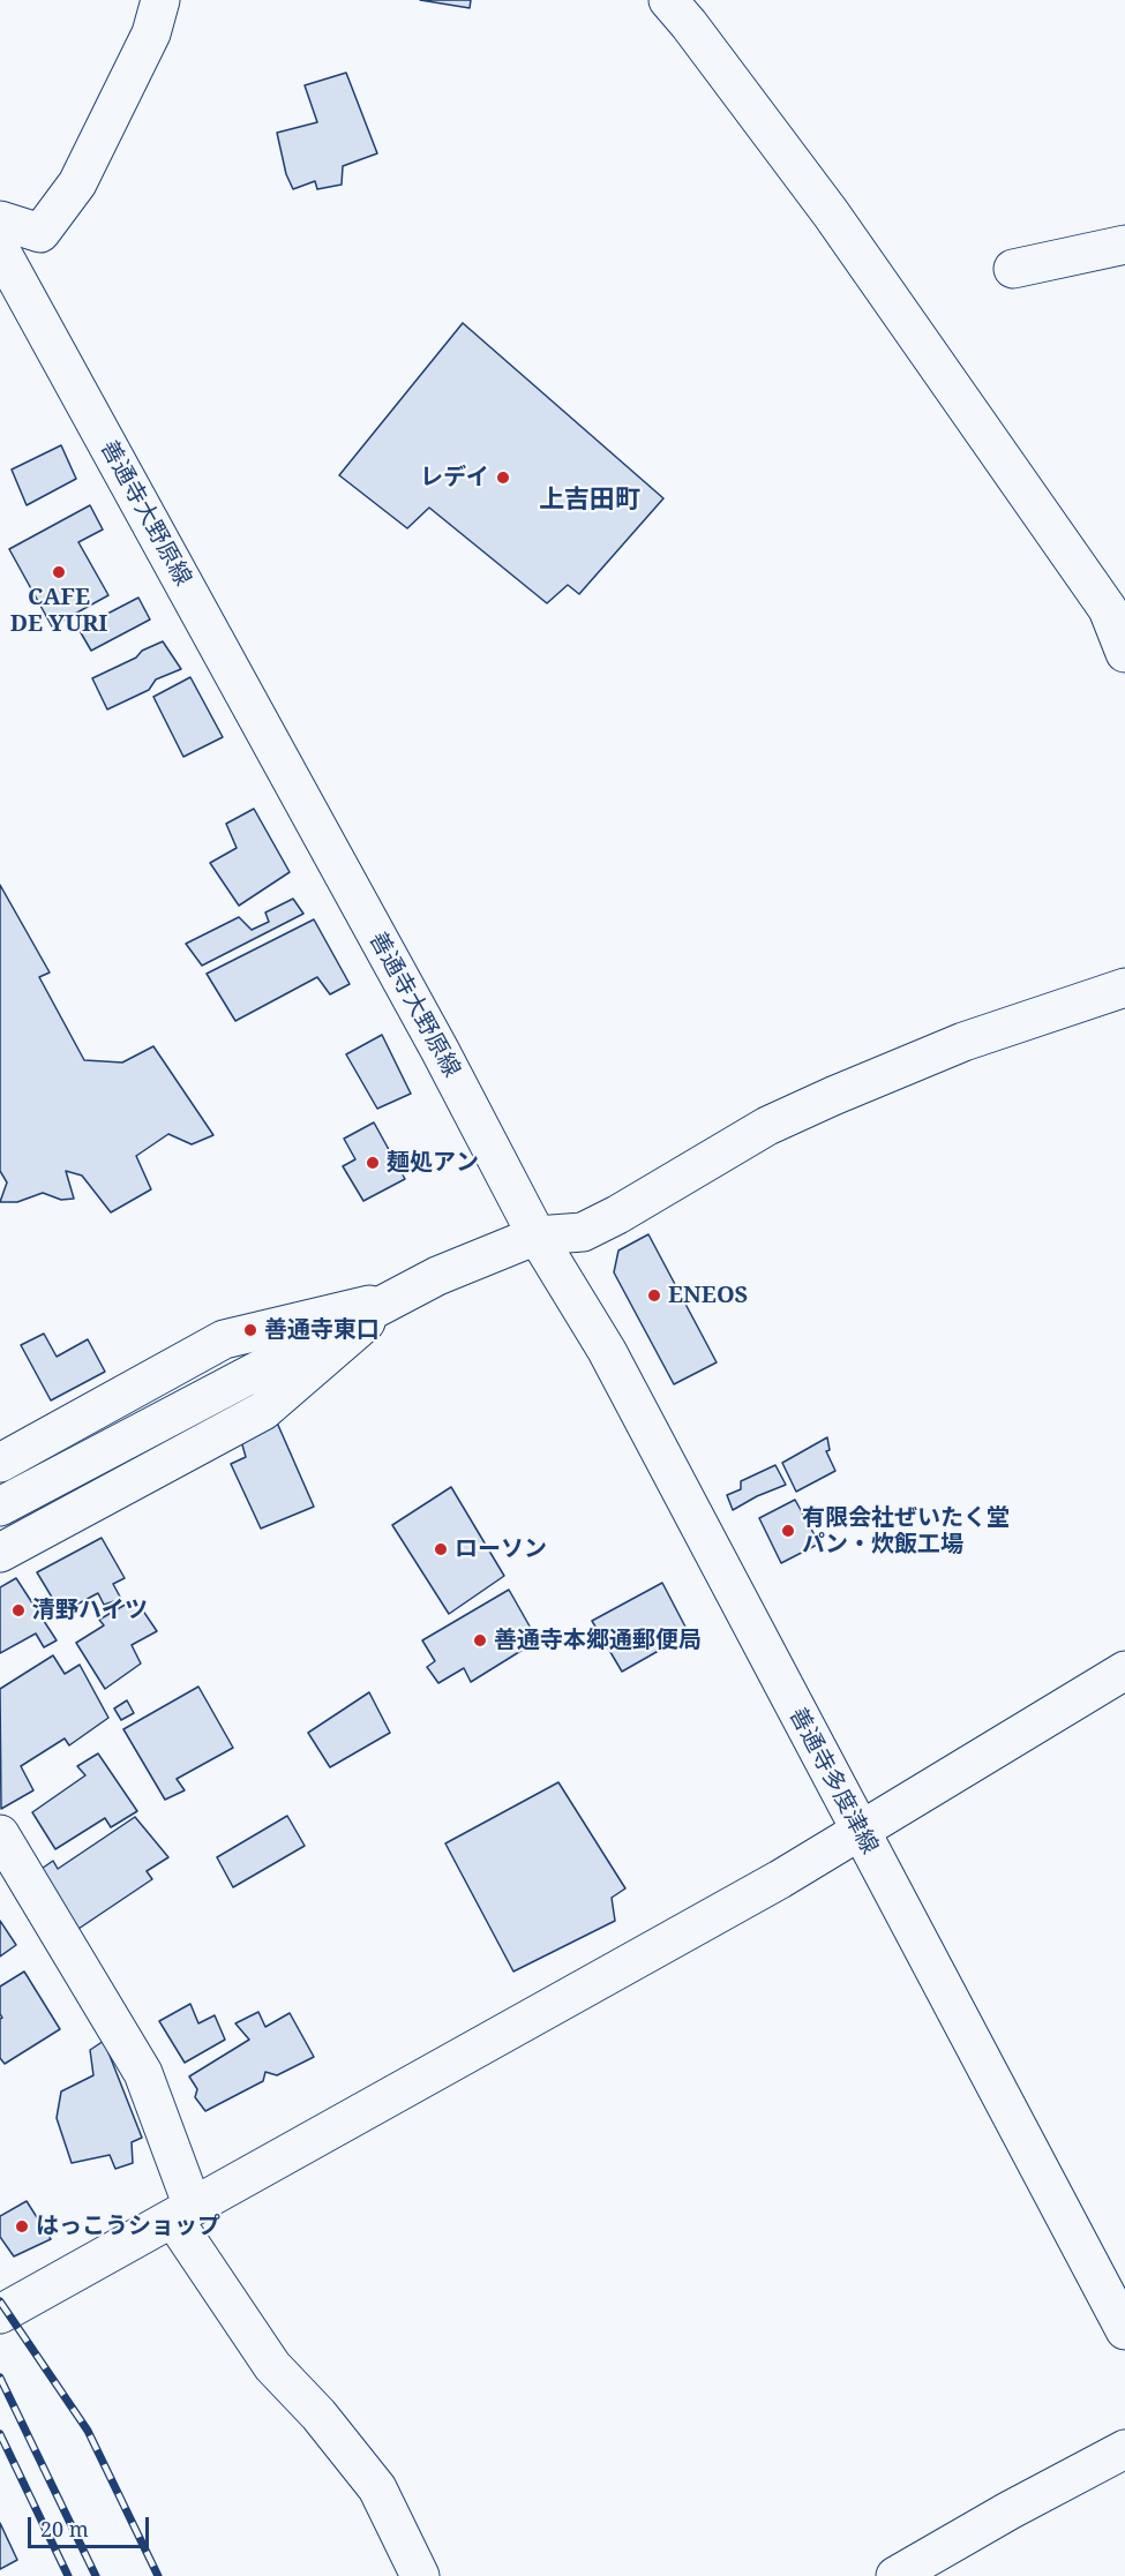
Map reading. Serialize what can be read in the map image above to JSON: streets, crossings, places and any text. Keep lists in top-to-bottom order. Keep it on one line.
{"streets":{"street":["善通寺大野原線","善通寺多度津線"]},"crossings":[["善通寺大野原線","善通寺多度津線"]],"districts":["上吉田町"],"places":["レデイ","CAFE DE YURI","麺処アン","ENEOS","善通寺東口","有限会社ぜいたく堂 パン・炊飯工場","ローソン","清野ハイツ","善通寺本郷通郵便局","はっこうショップ"],"scale_bar":"20 m"}
